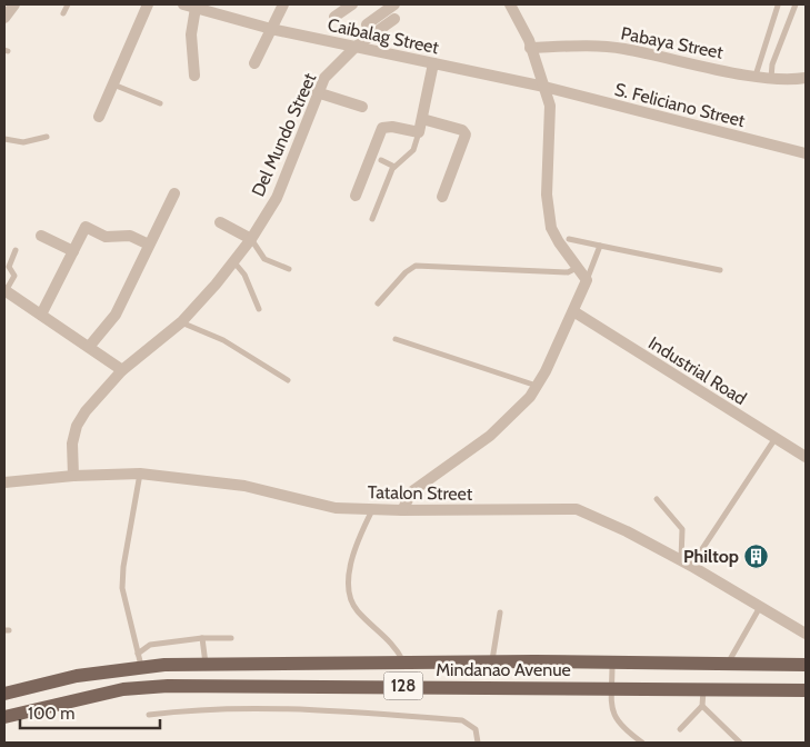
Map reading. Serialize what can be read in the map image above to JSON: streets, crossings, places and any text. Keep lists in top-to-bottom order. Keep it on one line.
{"streets":{"main road":["Mindanao Avenue","128"],"street":["Caibalag Street","Pabaya Street","S. Feliciano Street","Del Mundo Street","Industrial Road","Tatalon Street"]},"crossings":[["Caibalag Street","S. Feliciano Street"],["Caibalag Street","Del Mundo Street"],["Del Mundo Street","Tatalon Street"]],"places":{"building":["Philtop"]},"scale_bar":"100 m"}
